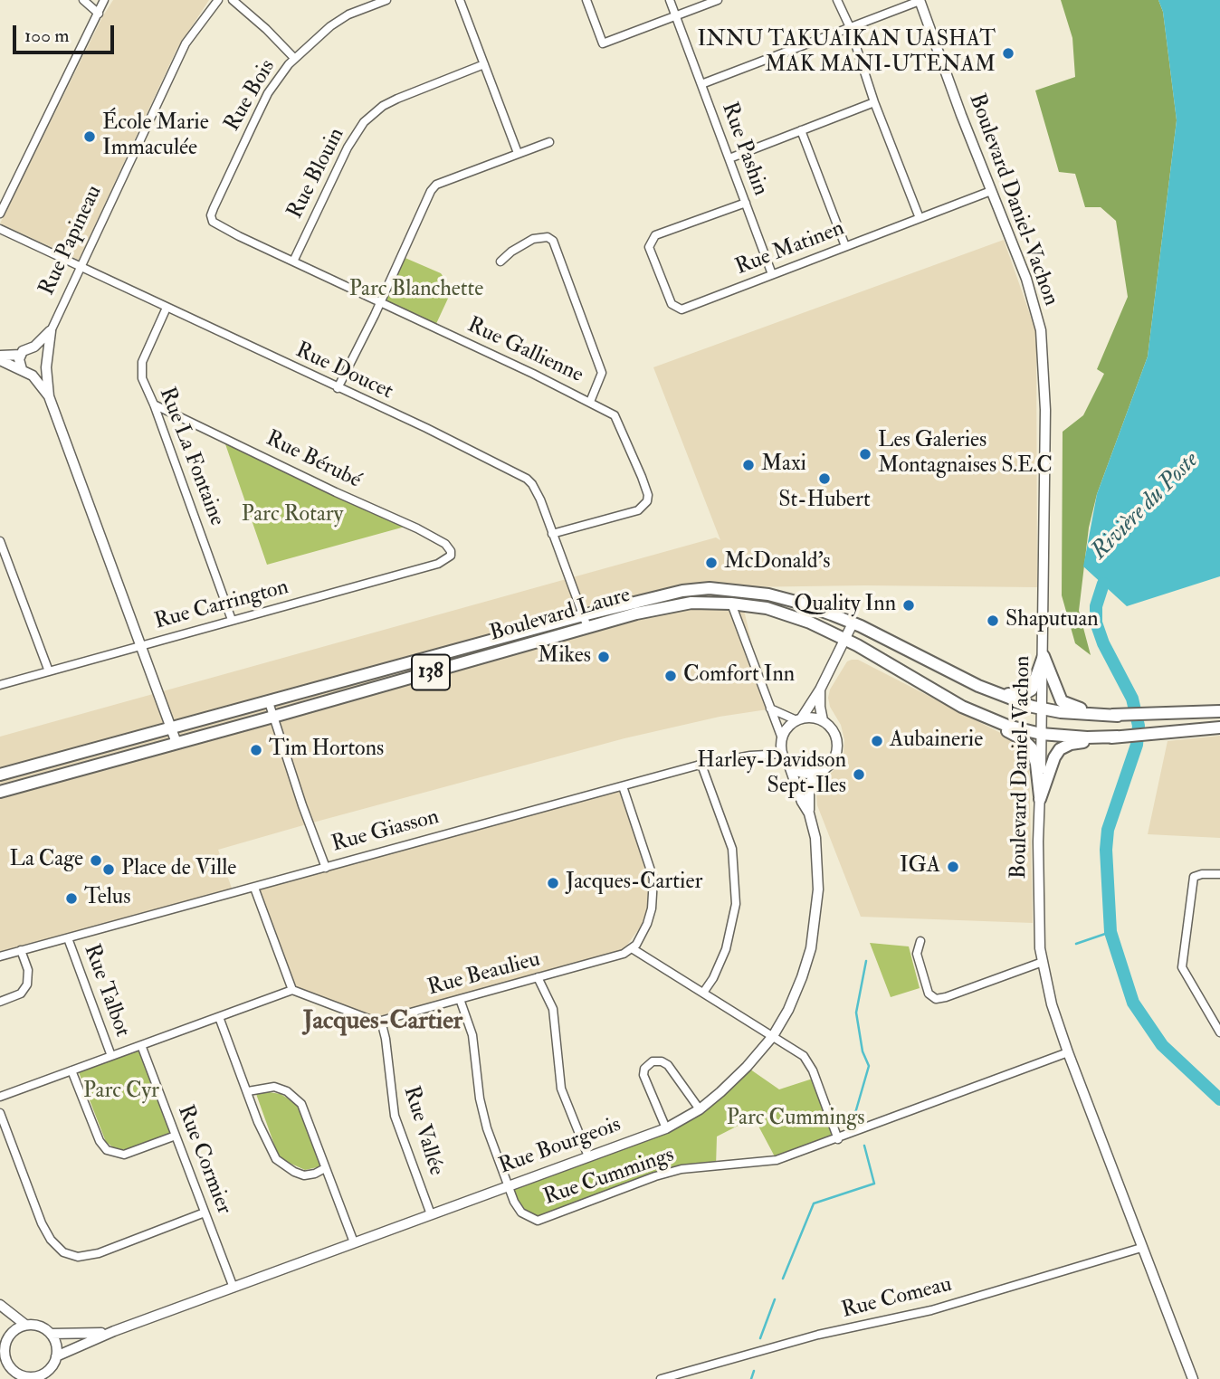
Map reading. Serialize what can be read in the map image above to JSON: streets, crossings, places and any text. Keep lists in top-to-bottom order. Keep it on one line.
{"streets":{"highway":["Boulevard Laure","138"],"street":["Rue Bois","Rue Pashin","Rue Blouin","Boulevard Daniel-Vachon","Rue Papineau","Rue Matinen","Rue Gallienne","Rue Doucet","Rue La Fontaine","Rue Bérubé","Rue Carrington","Rue Giasson","Rue Beaulieu","Rue Talbot","Rue Vallée","Rue Bourgeois","Rue Cormier","Rue Cummings","Rue Comeau"]},"crossings":[["Rue Bois","Rue Gallienne"],["Rue Pashin","Rue Matinen"],["Rue Blouin","Rue Gallienne"],["Boulevard Daniel-Vachon","Rue Matinen"],["Boulevard Daniel-Vachon","Boulevard Laure"],["Boulevard Daniel-Vachon","Rue Cummings"],["Boulevard Daniel-Vachon","Rue Comeau"],["Rue Papineau","Rue Doucet"],["Rue Gallienne","Rue Doucet"],["Rue Doucet","Rue La Fontaine"],["Rue Doucet","Boulevard Laure"],["Rue La Fontaine","Rue Bérubé"],["Rue La Fontaine","Rue Carrington"],["Rue Bérubé","Rue Carrington"],["Boulevard Laure","138"],["Rue Giasson","Rue Talbot"],["Rue Giasson","Rue Bourgeois"],["Rue Beaulieu","Rue Vallée"],["Rue Beaulieu","Rue Cummings"],["Rue Vallée","Rue Bourgeois"],["Rue Bourgeois","Rue Cormier"],["Rue Bourgeois","Rue Cummings"]],"districts":["Jacques-Cartier"],"water":["Rivière du Poste"],"parks":["Parc Blanchette","Parc Rotary","Parc Cyr","Parc Cummings"],"places":["INNU TAKUAIKAN UASHAT MAK MANI-UTENAM","École Marie Immaculée","Les Galeries Montagnaises S.E.C","Maxi","St-Hubert","McDonald's","Quality Inn","Shaputuan","Mikes","Comfort Inn","Aubainerie","Tim Hortons","Harley-Davidson Sept-Iles","La Cage","IGA","Place de Ville","Jacques-Cartier","Telus"],"scale_bar":"100 m"}
